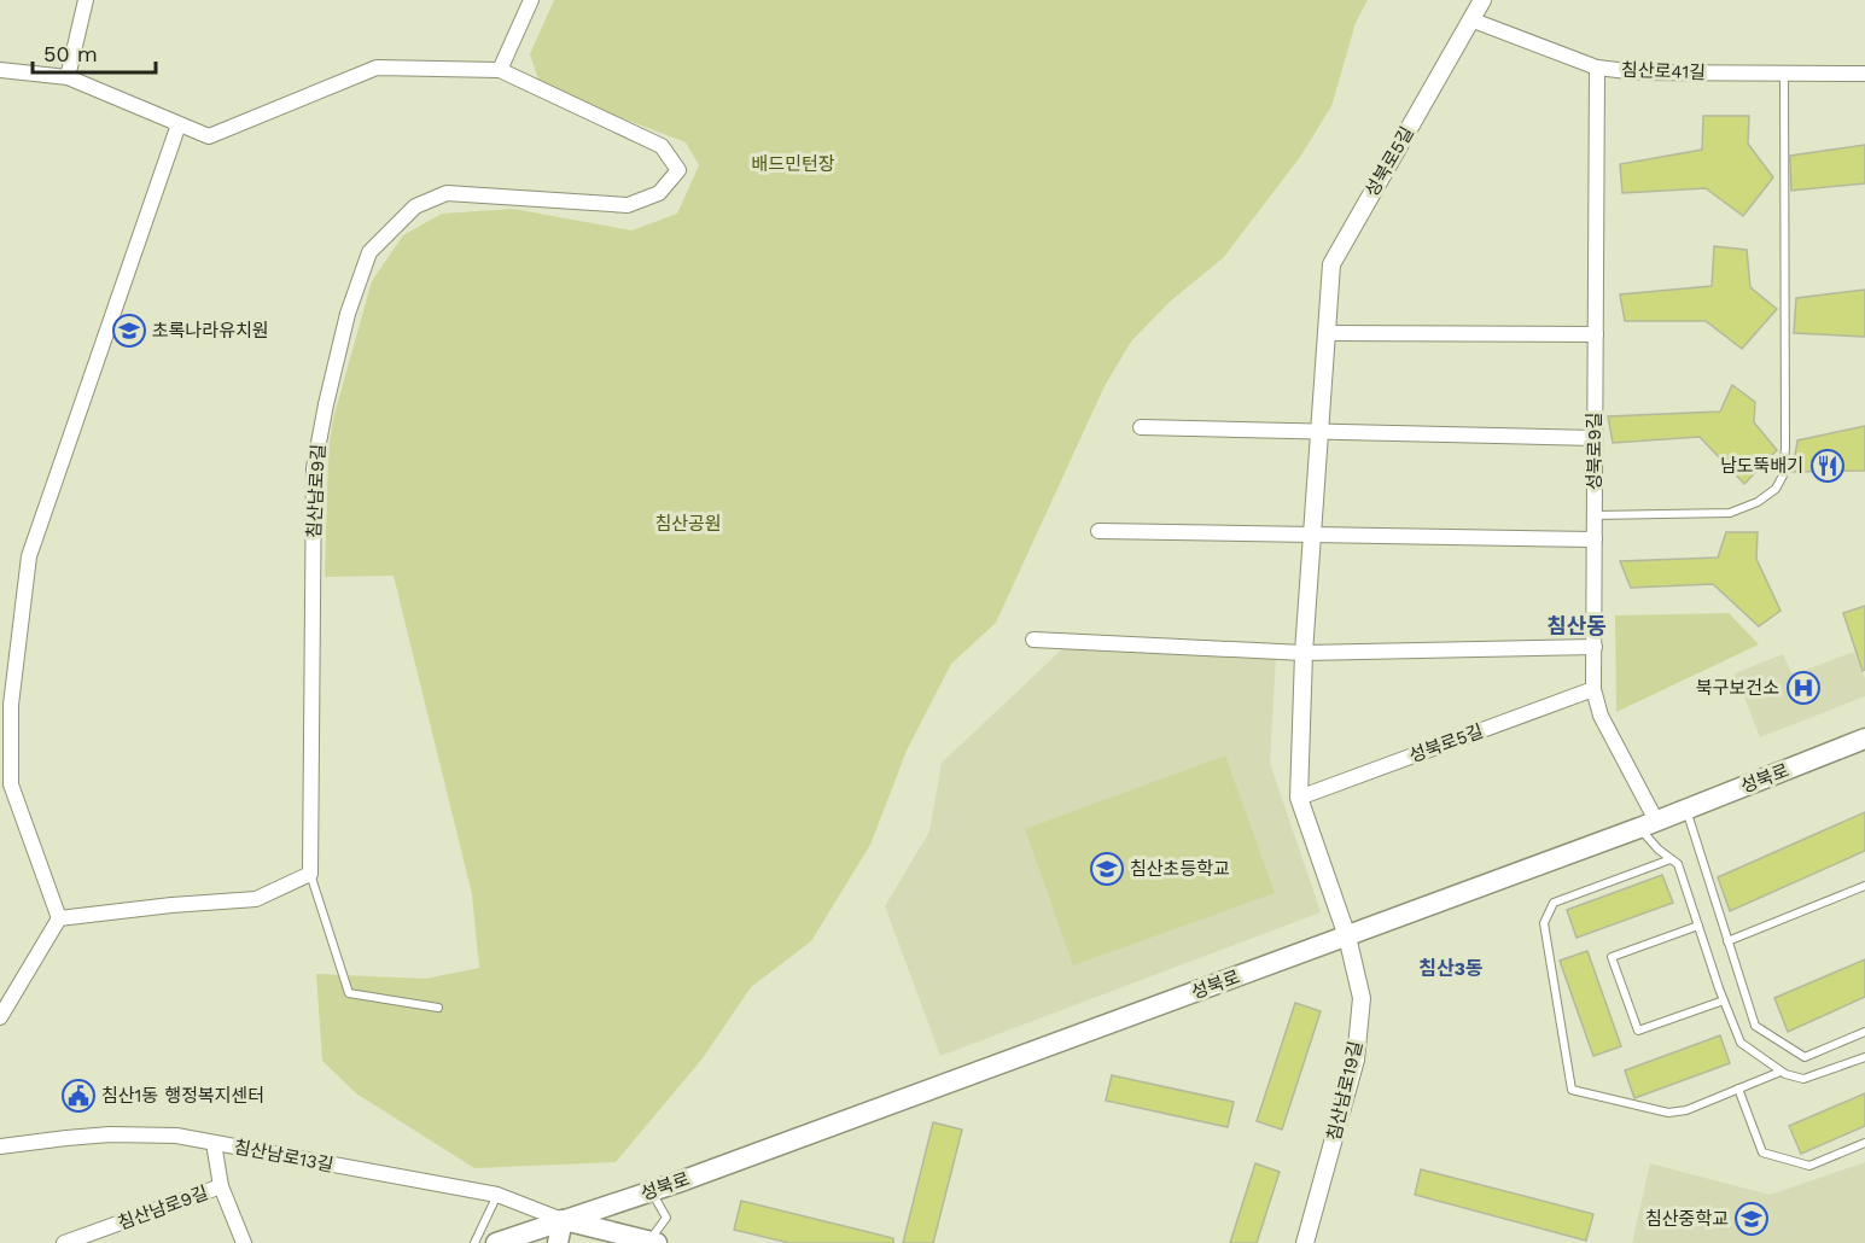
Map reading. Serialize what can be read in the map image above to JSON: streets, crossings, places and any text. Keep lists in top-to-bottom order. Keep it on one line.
{"streets":{"main road":["성북로"],"street":["침산로41길","성북로5길","성북로9길","침산남로9길","침산남로19길","침산남로13길"]},"crossings":[["침산로41길","성북로5길"],["침산로41길","성북로9길"],["성북로5길","성북로9길"],["성북로5길","성북로"],["성북로5길","침산남로19길"],["성북로9길","성북로"],["성북로","침산남로19길"],["성북로","침산남로13길"]],"districts":["침산동","침산3동"],"parks":["배드민턴장","침산공원"],"places":{"school or university":["초록나라유치원","침산초등학교","침산중학교"],"restaurant":["남도뚝배기"],"hospital":["북구보건소"],"public building":["침산1동 행정복지센터"]},"scale_bar":"50 m"}
